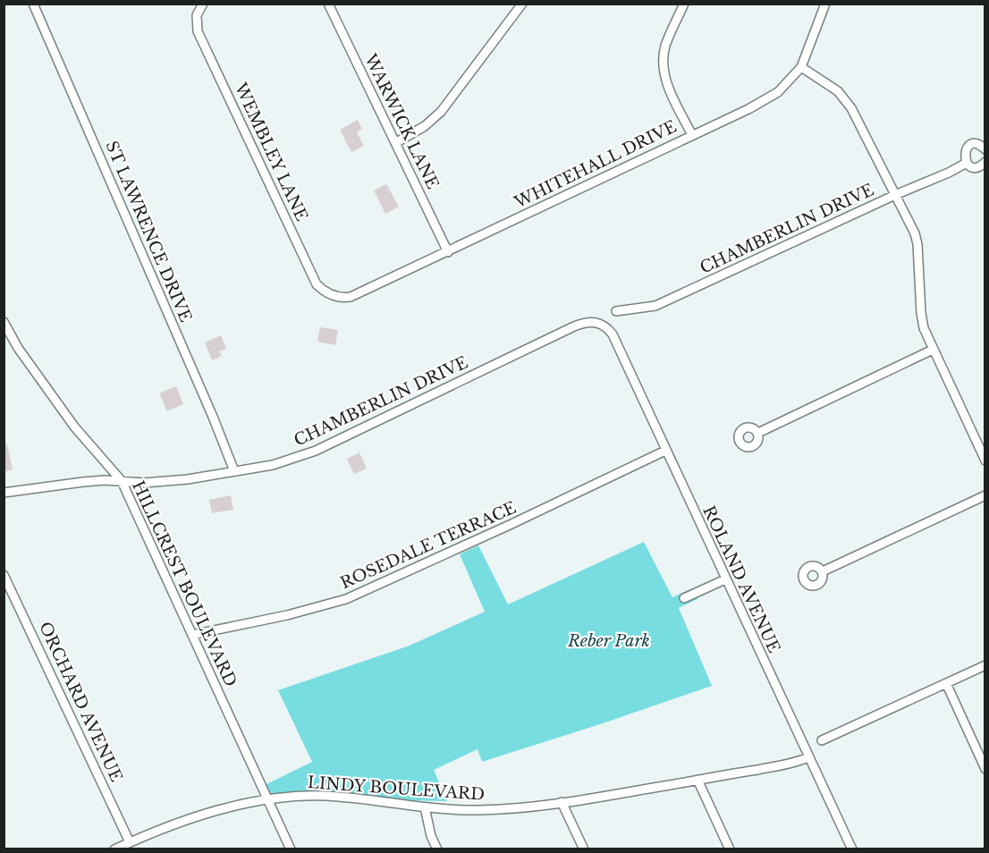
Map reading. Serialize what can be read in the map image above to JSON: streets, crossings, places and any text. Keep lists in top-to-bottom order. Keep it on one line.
{"streets":{"street":["WARWICK LANE","WEMBLEY LANE","WHITEHALL DRIVE","CHAMBERLIN DRIVE","ST LAWRENCE DRIVE","ROSEDALE TERRACE","ROLAND AVENUE","HILLCREST BOULEVARD","ORCHARD AVENUE","LINDY BOULEVARD"]},"crossings":[["WARWICK LANE","WHITEHALL DRIVE"],["WEMBLEY LANE","WHITEHALL DRIVE"],["CHAMBERLIN DRIVE","ST LAWRENCE DRIVE"],["CHAMBERLIN DRIVE","ROLAND AVENUE"],["CHAMBERLIN DRIVE","HILLCREST BOULEVARD"],["ROSEDALE TERRACE","ROLAND AVENUE"],["ROSEDALE TERRACE","HILLCREST BOULEVARD"],["ROLAND AVENUE","LINDY BOULEVARD"],["HILLCREST BOULEVARD","LINDY BOULEVARD"],["ORCHARD AVENUE","LINDY BOULEVARD"]],"parks":["Reber Park"]}
